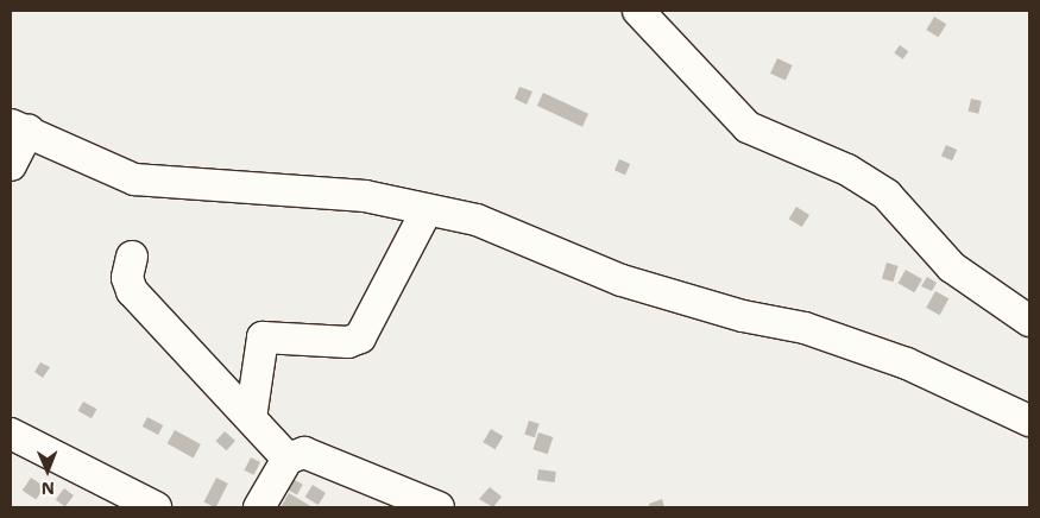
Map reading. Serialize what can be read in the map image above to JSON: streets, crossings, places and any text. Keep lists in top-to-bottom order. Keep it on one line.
{"north":"bottom"}
